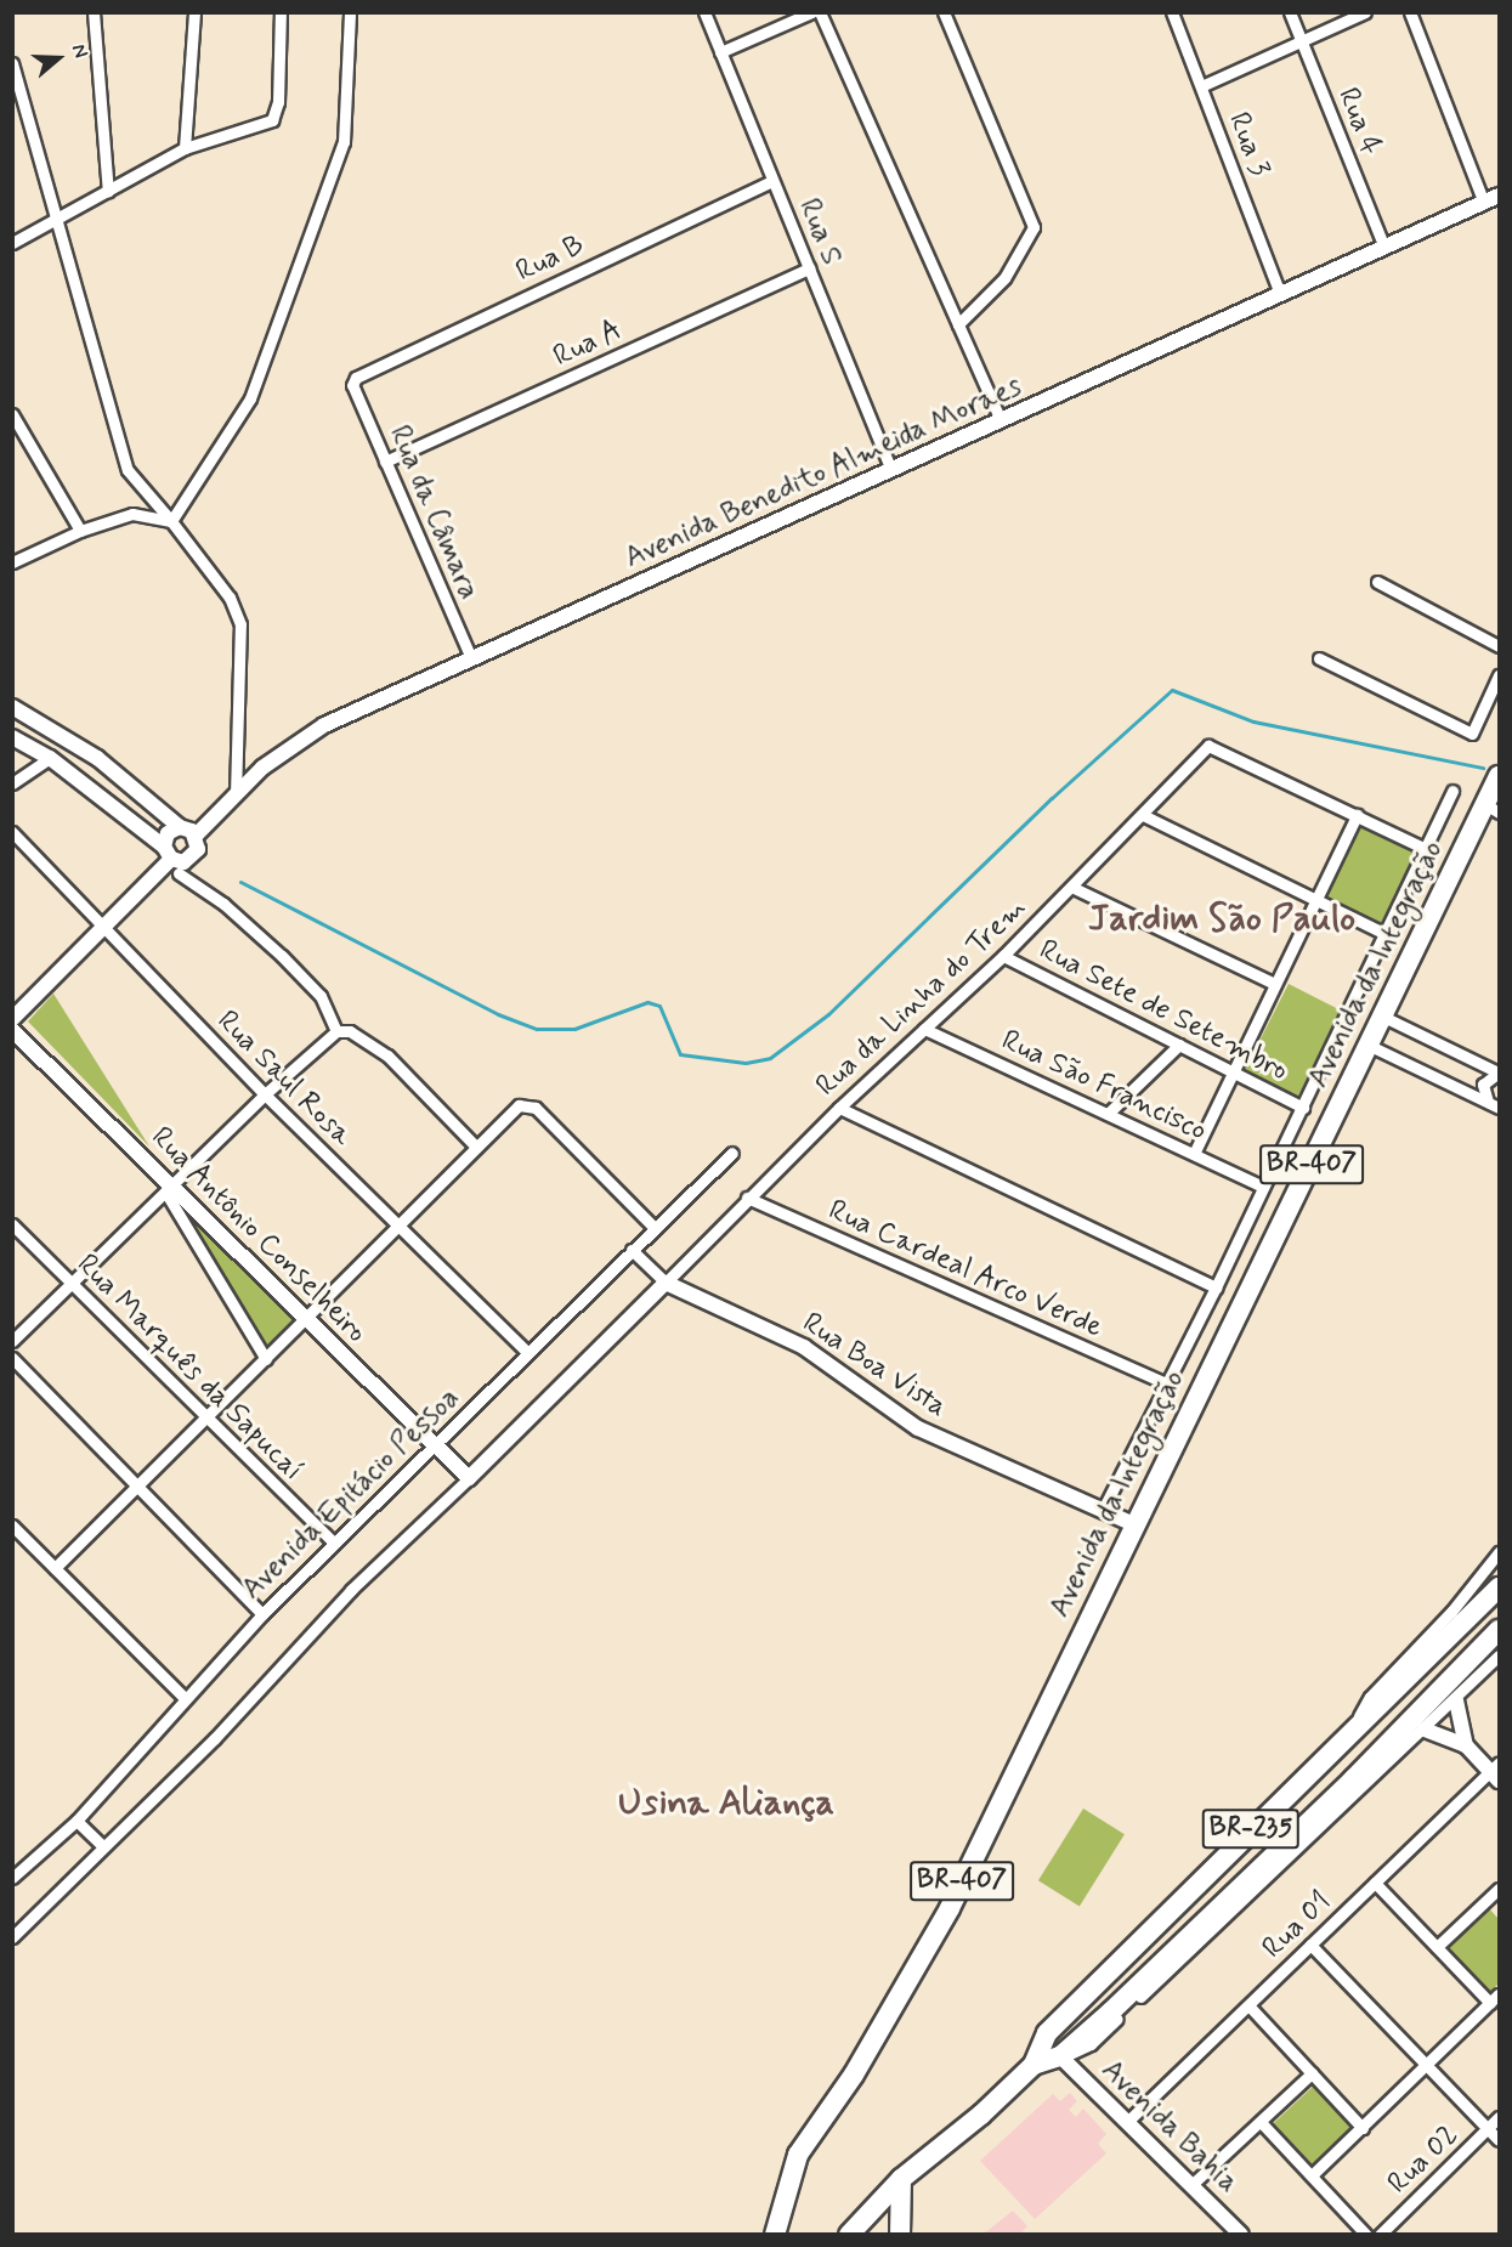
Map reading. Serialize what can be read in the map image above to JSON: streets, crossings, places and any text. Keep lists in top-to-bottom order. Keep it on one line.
{"streets":{"highway":["Avenida da Integração","BR-407","BR-235"],"main road":["Avenida Benedito Almeida Moraes","Rua Antônio Conselheiro","Rua Boa Vista","Avenida Bahia"],"street":["Rua 4","Rua 3","Rua S","Rua B","Rua A","Rua da Câmara","Rua da Linha do Trem","Rua Sete de Setembro","Rua Saul Rosa","Rua São Francisco","Rua Cardeal Arco Verde","Rua Marquês da Sapucaí","Avenida Epitácio Pessoa","Rua 01","Rua 02"]},"crossings":[["Rua 4","Avenida Benedito Almeida Moraes"],["Rua 3","Avenida Benedito Almeida Moraes"],["Rua S","Rua B"],["Rua S","Rua A"],["Rua S","Avenida Benedito Almeida Moraes"],["Rua B","Rua da Câmara"],["Rua A","Rua da Câmara"],["Avenida Benedito Almeida Moraes","Rua da Câmara"],["Avenida da Integração","Rua Boa Vista"],["Rua da Linha do Trem","Rua Sete de Setembro"],["Rua da Linha do Trem","Rua São Francisco"],["Rua da Linha do Trem","Rua Cardeal Arco Verde"],["Rua da Linha do Trem","Rua Boa Vista"],["Rua Saul Rosa","Avenida Epitácio Pessoa"],["Rua Antônio Conselheiro","Avenida Epitácio Pessoa"],["Rua Marquês da Sapucaí","Avenida Epitácio Pessoa"],["BR-235","Avenida Bahia"],["Rua 01","Avenida Bahia"]],"districts":["Jardim São Paulo","Usina Aliança"],"north":"right"}
